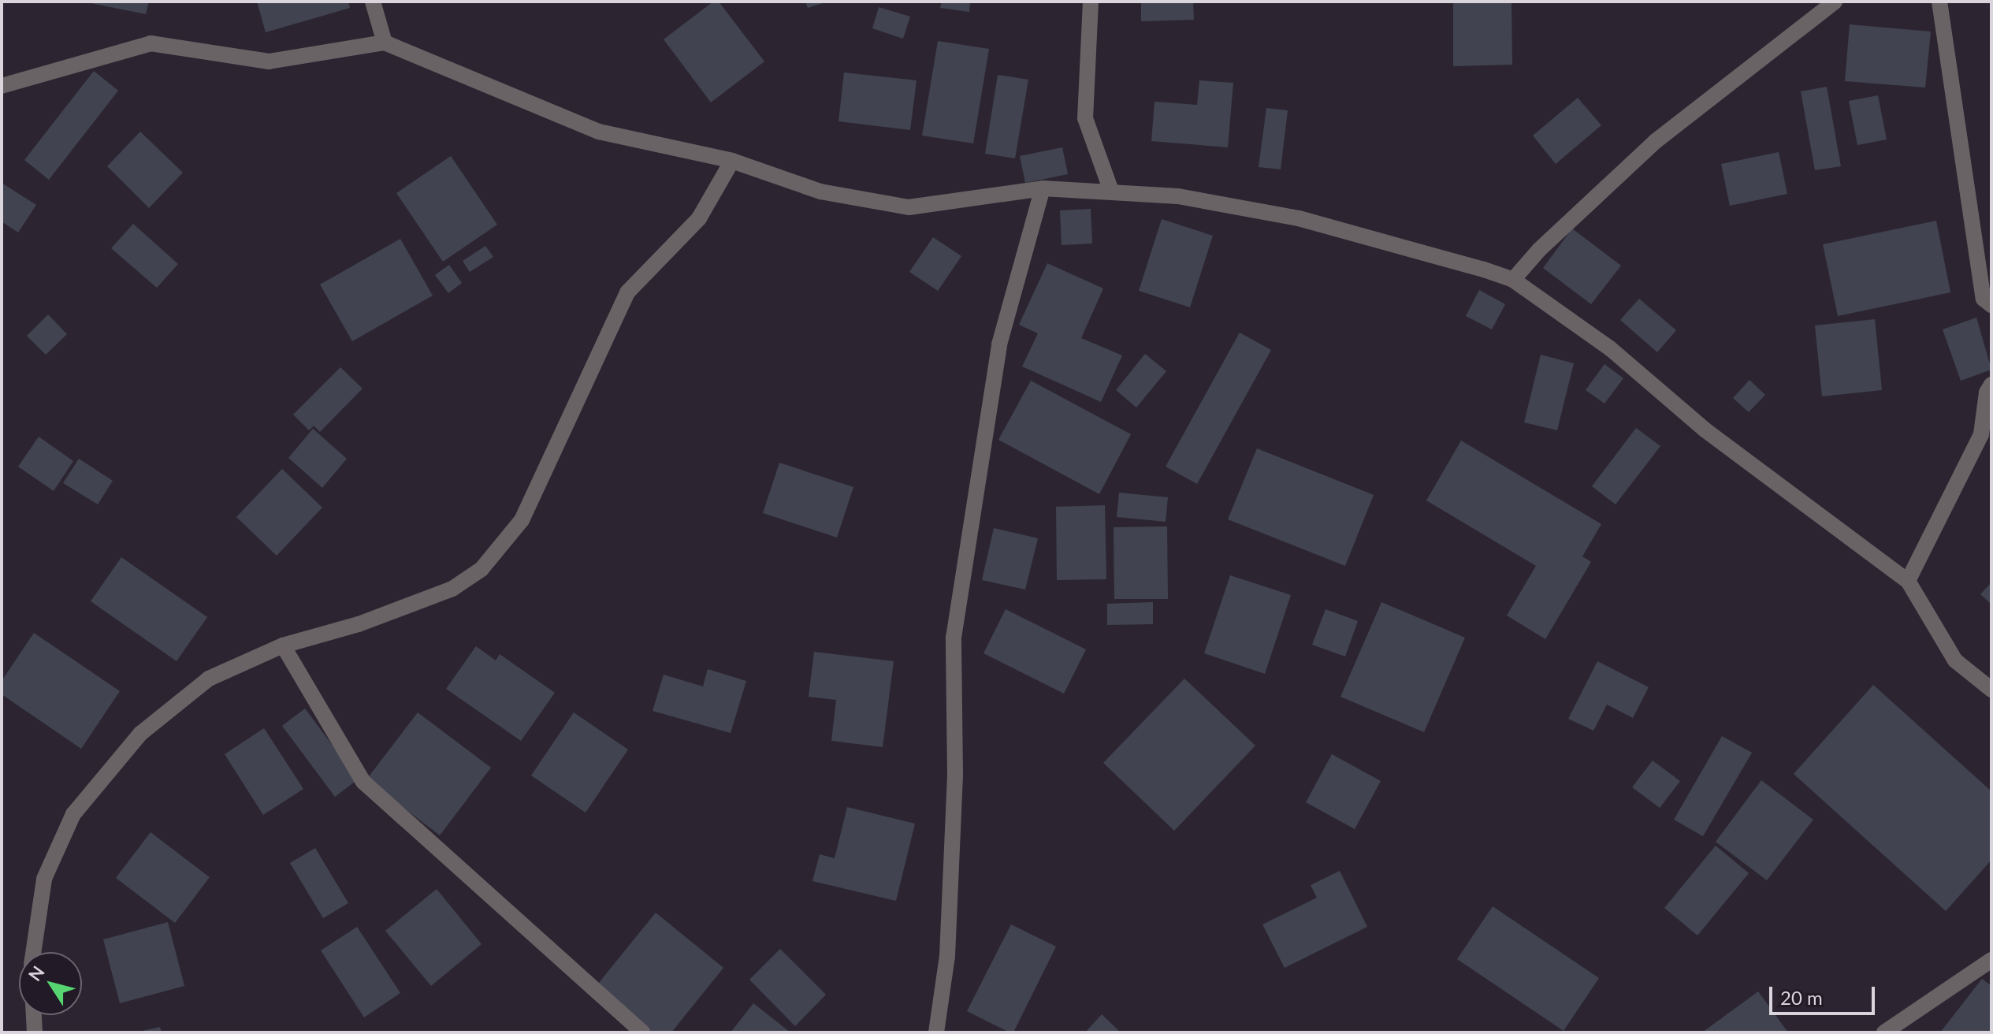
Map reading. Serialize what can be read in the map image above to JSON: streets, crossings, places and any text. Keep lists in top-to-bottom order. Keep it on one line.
{"scale_bar":"20 m","north":"top left"}
